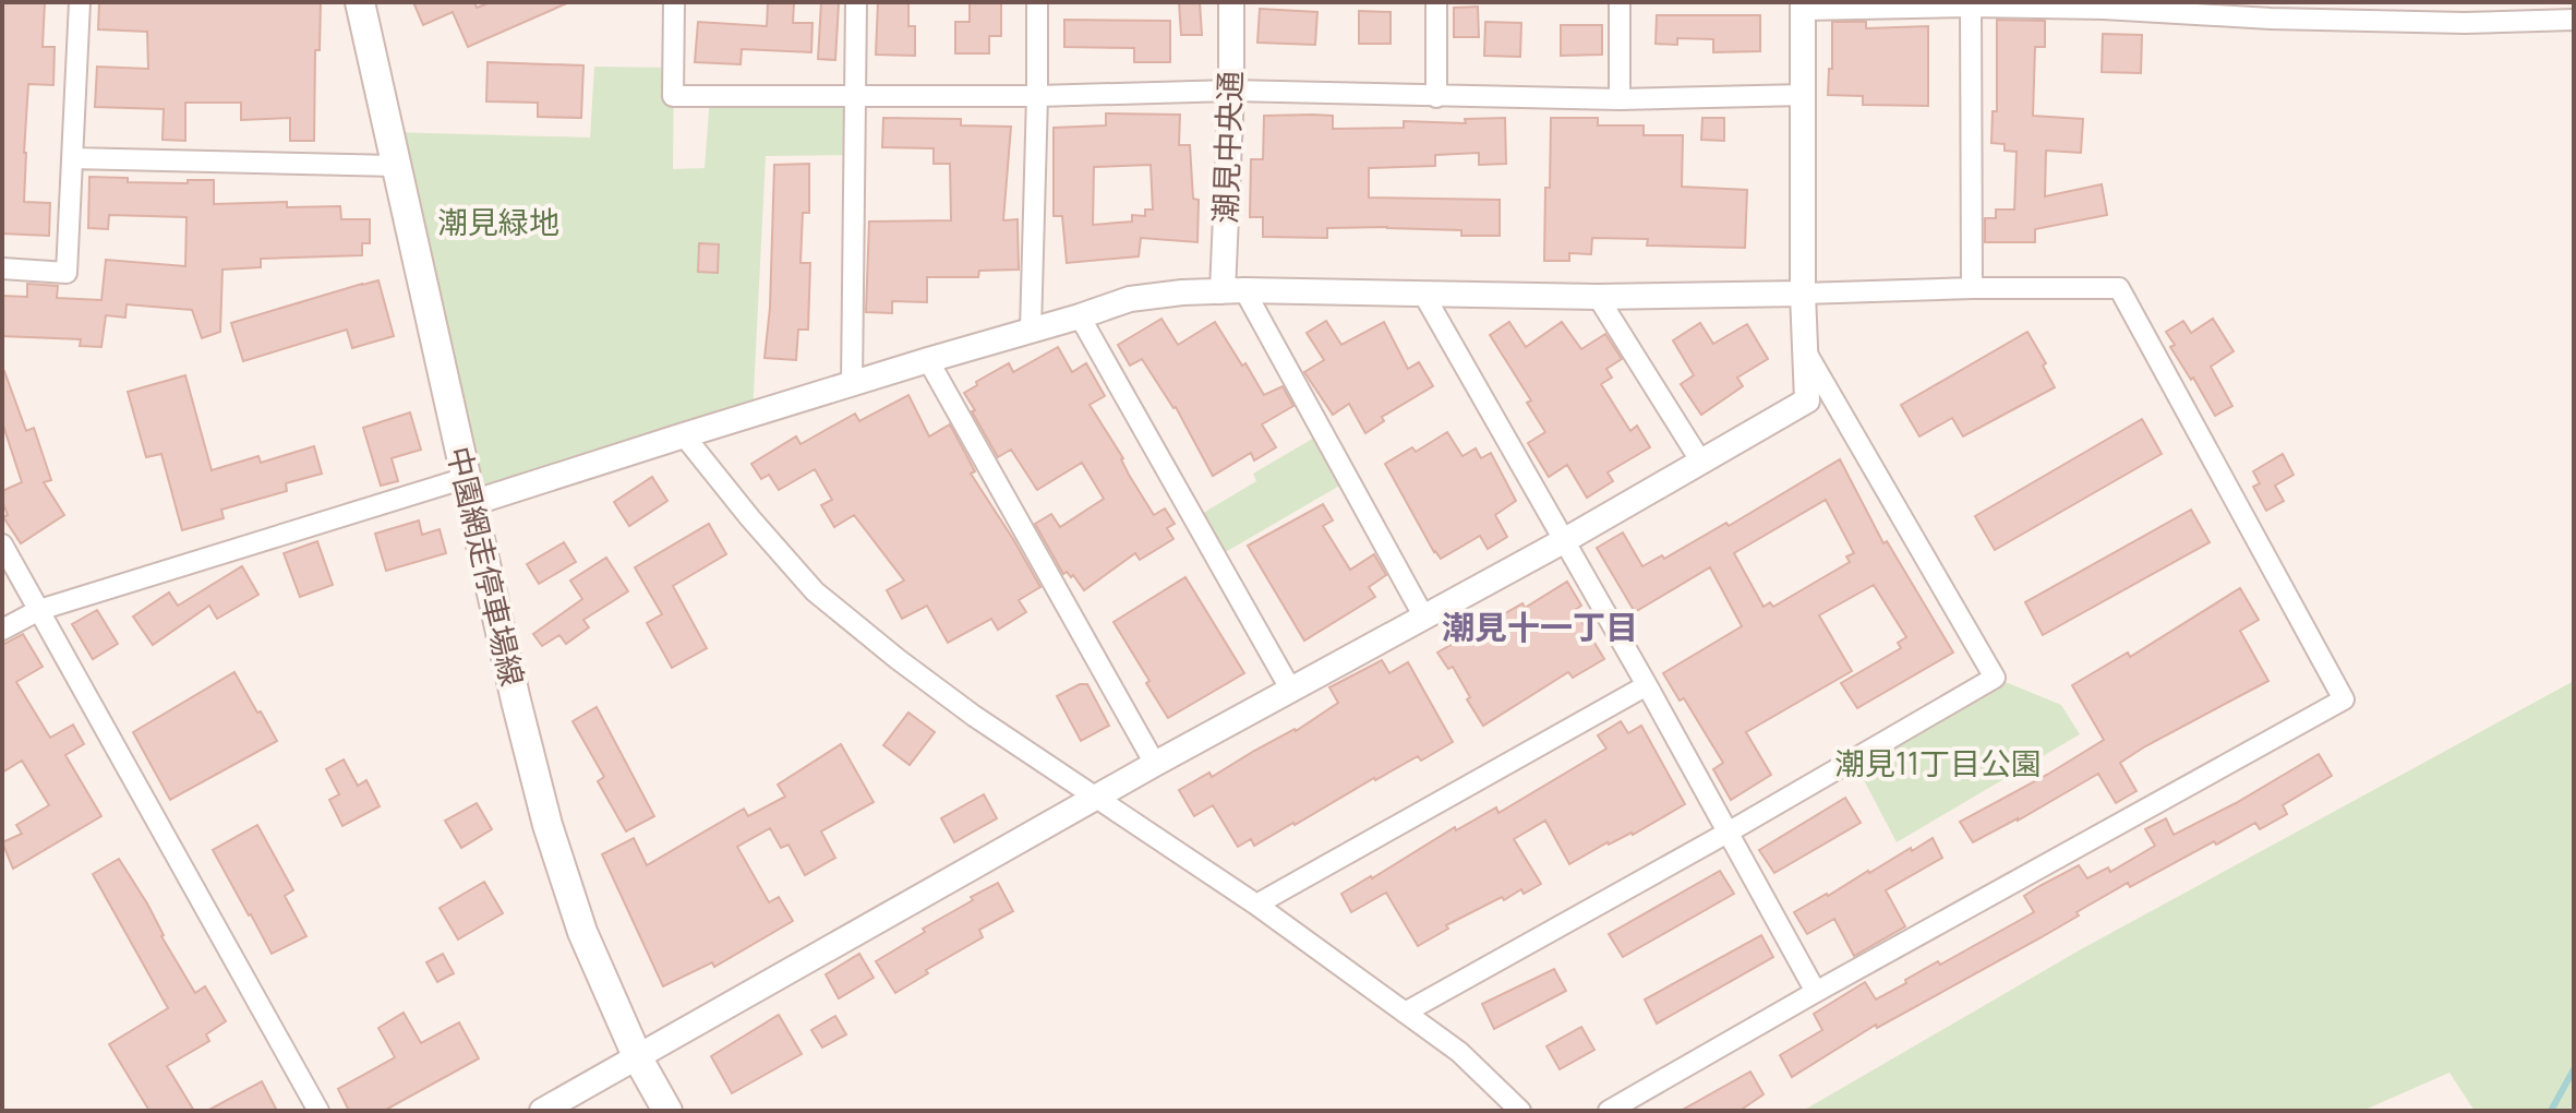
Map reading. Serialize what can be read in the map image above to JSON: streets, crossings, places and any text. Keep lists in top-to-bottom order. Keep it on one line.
{"streets":{"main road":["中園網走停車場線"],"street":["潮見中央通"]},"districts":["潮見十一丁目"],"parks":["潮見緑地","潮見11丁目公園"]}
